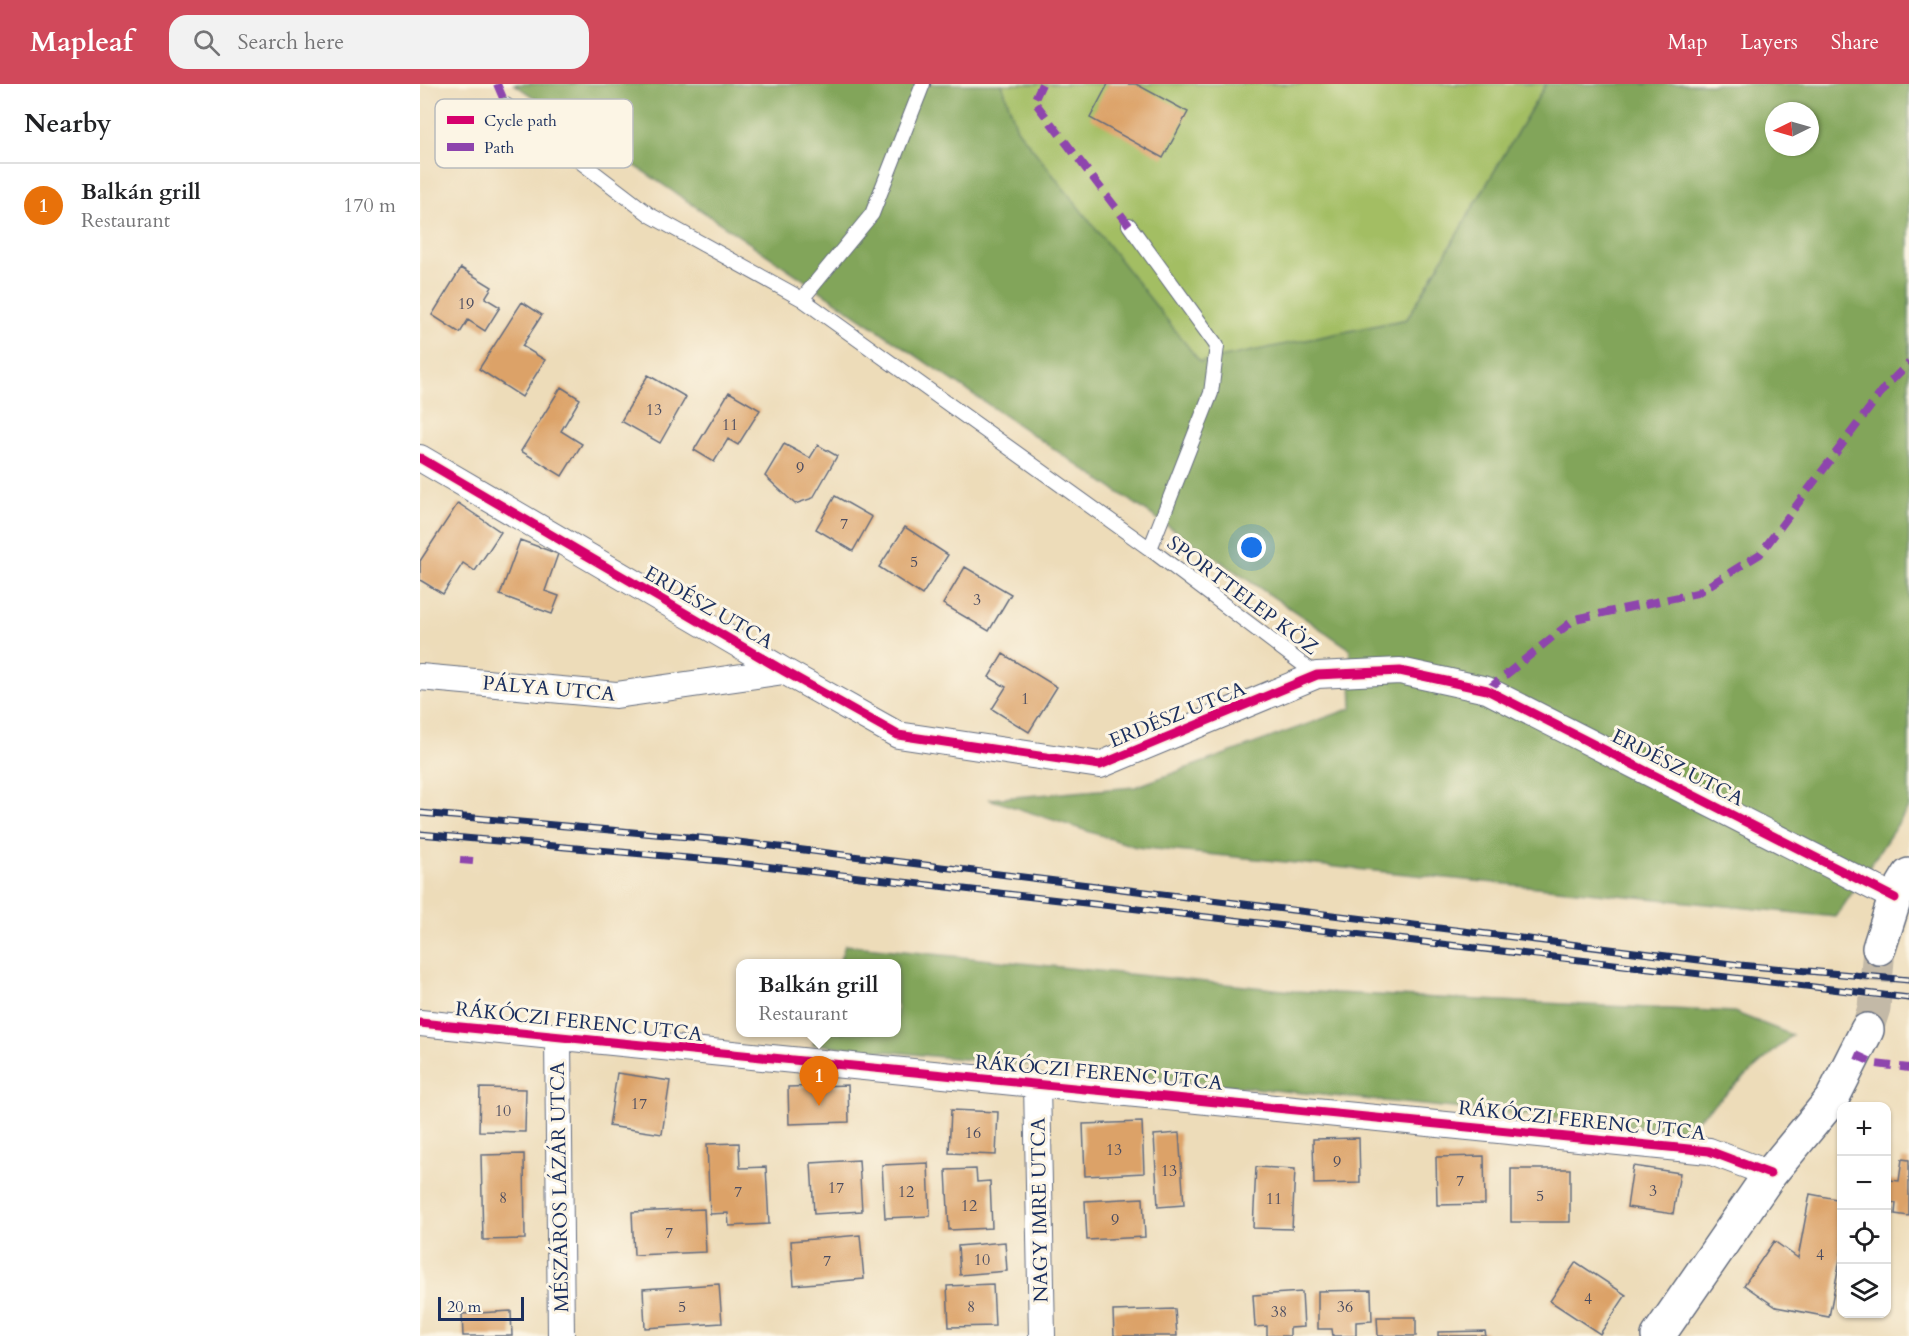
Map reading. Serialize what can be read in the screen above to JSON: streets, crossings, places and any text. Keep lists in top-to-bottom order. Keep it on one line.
{"streets":{"street":["ERDÉSZ UTCA","PÁLYA UTCA","RÁKÓCZI FERENC UTCA","MÉSZÁROS LÁZÁR UTCA","NAGY IMRE UTCA"],"lane":["SPORTTELEP KÖZ"]},"crossings":[["SPORTTELEP KÖZ","ERDÉSZ UTCA"],["ERDÉSZ UTCA","PÁLYA UTCA"],["RÁKÓCZI FERENC UTCA","MÉSZÁROS LÁZÁR UTCA"],["RÁKÓCZI FERENC UTCA","NAGY IMRE UTCA"]],"house_numbers":["19","13","11","9","7","5","3","1","17","10","16","13","9","13","7","17","3","7","12","5","8","11","12","9","7","4","10","7","4","5","8","36","38"],"legend":["Cycle path","Path"],"scale_bar":"20 m","north":"left","page":{"header":"Mapleaf","search":"Search here","nav":["Map","Layers","Share"],"heading":"Nearby","list":[{"mark":"1","name":"Balkán grill","note":"Restaurant","value":"170 m"}],"popup":["Balkán grill","Restaurant"],"pins":"1","map_buttons":["+","−"],"scale":"20 m"}}
